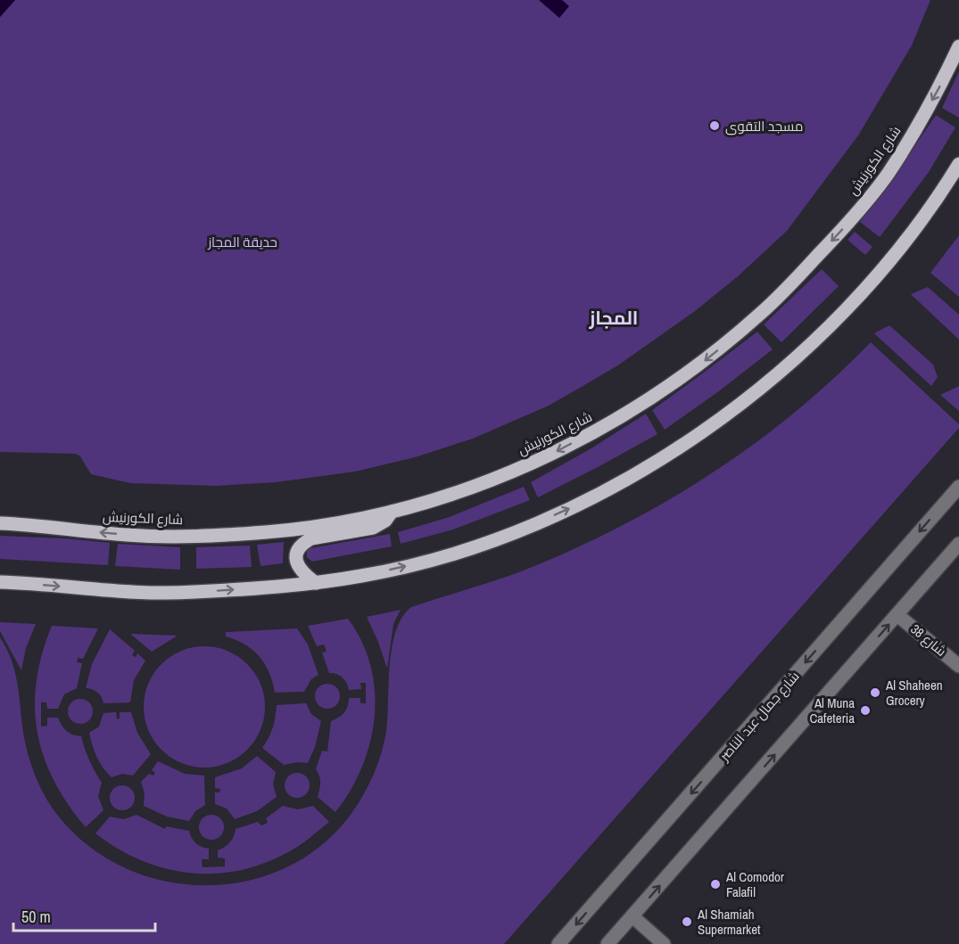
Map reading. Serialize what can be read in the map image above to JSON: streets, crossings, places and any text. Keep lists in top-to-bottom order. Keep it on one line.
{"streets":{"main road":["شارع الكورنيش"],"street":["شارع 38","شارع جمال عبد الناصر"]},"districts":["المجاز"],"parks":["حديقة المجاز"],"places":["مسجد التقوى","Al Shaheen Grocery","Al Muna Cafeteria","Al Comodor Falafil","Al Shamiah Supermarket"],"scale_bar":"50 m"}
